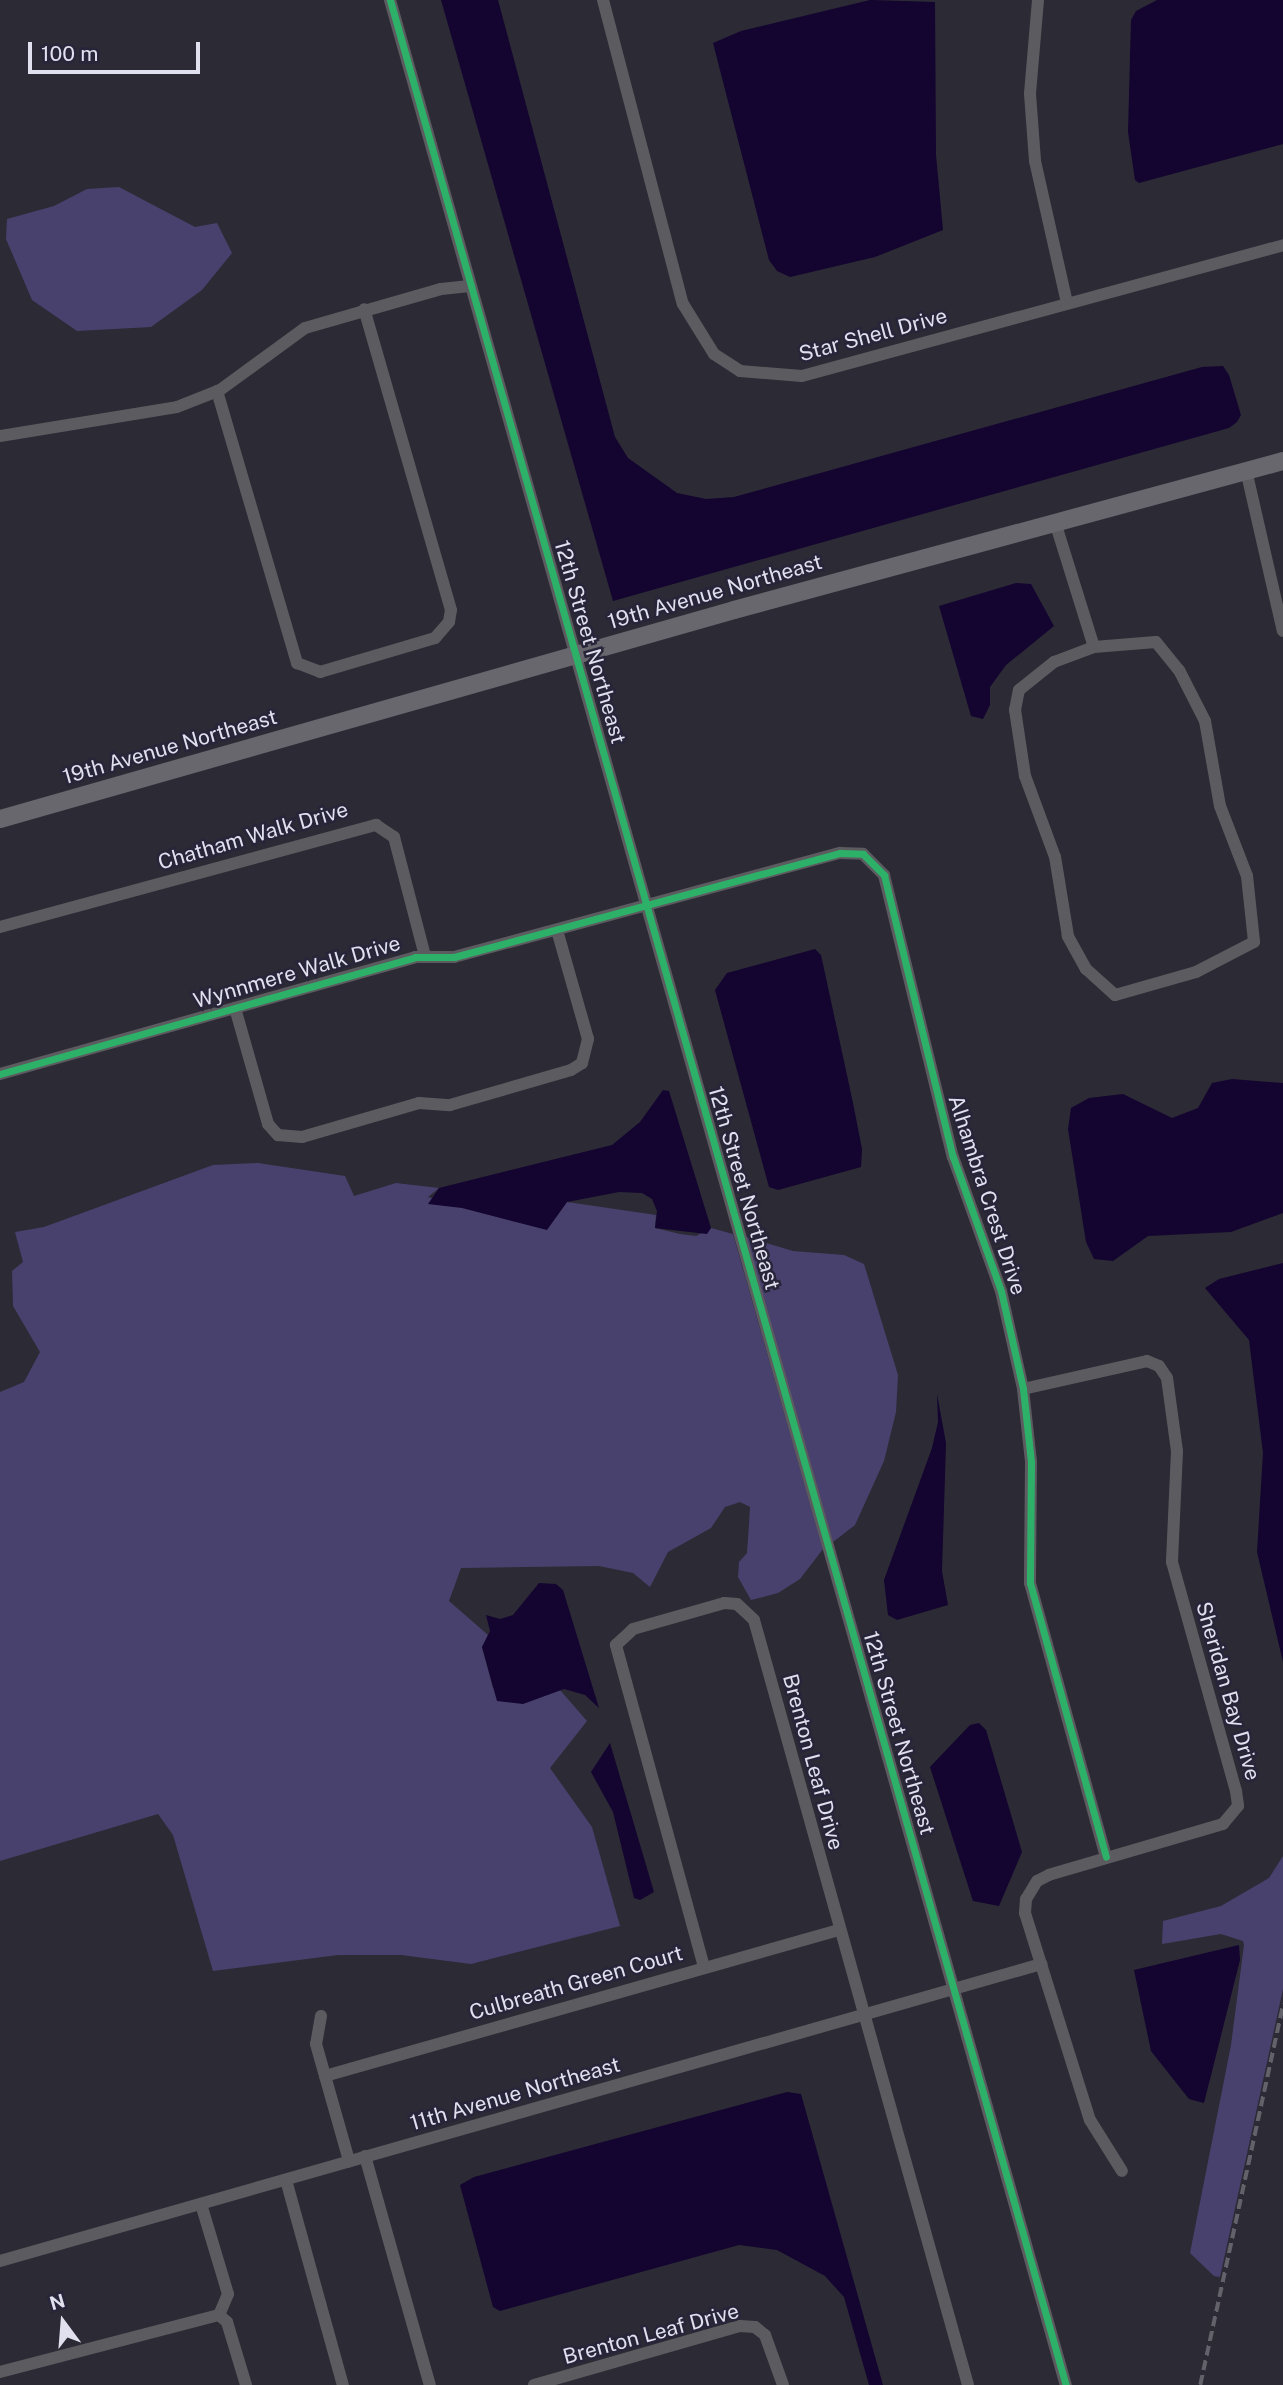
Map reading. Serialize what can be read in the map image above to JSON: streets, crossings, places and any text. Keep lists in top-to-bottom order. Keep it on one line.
{"streets":{"street":["Star Shell Drive","19th Avenue Northeast","12th Street Northeast","Chatham Walk Drive","Wynnmere Walk Drive","Alhambra Crest Drive","Sheridan Bay Drive","Brenton Leaf Drive","Culbreath Green Court","11th Avenue Northeast"]},"crossings":[["19th Avenue Northeast","12th Street Northeast"],["12th Street Northeast","Wynnmere Walk Drive"],["12th Street Northeast","Alhambra Crest Drive"],["12th Street Northeast","11th Avenue Northeast"],["Chatham Walk Drive","Wynnmere Walk Drive"],["Wynnmere Walk Drive","Alhambra Crest Drive"],["Alhambra Crest Drive","Sheridan Bay Drive"],["Sheridan Bay Drive","11th Avenue Northeast"],["Brenton Leaf Drive","Culbreath Green Court"],["Brenton Leaf Drive","11th Avenue Northeast"]],"scale_bar":"100 m","north":"top"}
